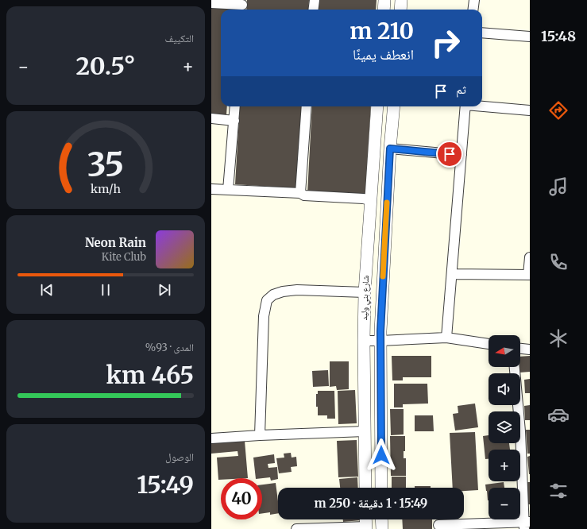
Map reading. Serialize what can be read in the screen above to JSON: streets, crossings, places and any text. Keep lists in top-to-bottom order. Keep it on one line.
{"streets":{"street":["شارع بني وليد"]},"north":"left","page":{"tabs":"15:48","tile":["التكييف",["المدى · 93%","465 km"],["الوصول","15:49"]],"turn":["210 m","انعطف يمينًا"],"heat":["−","20.5°","+"],"then":"ثم","song":["Neon Rain","Kite Club"],"map_buttons":["+","−"],"limit":"40","trip":"15:49 · 1 دقيقة · 250 m","gauge":["35","km/h"]}}
